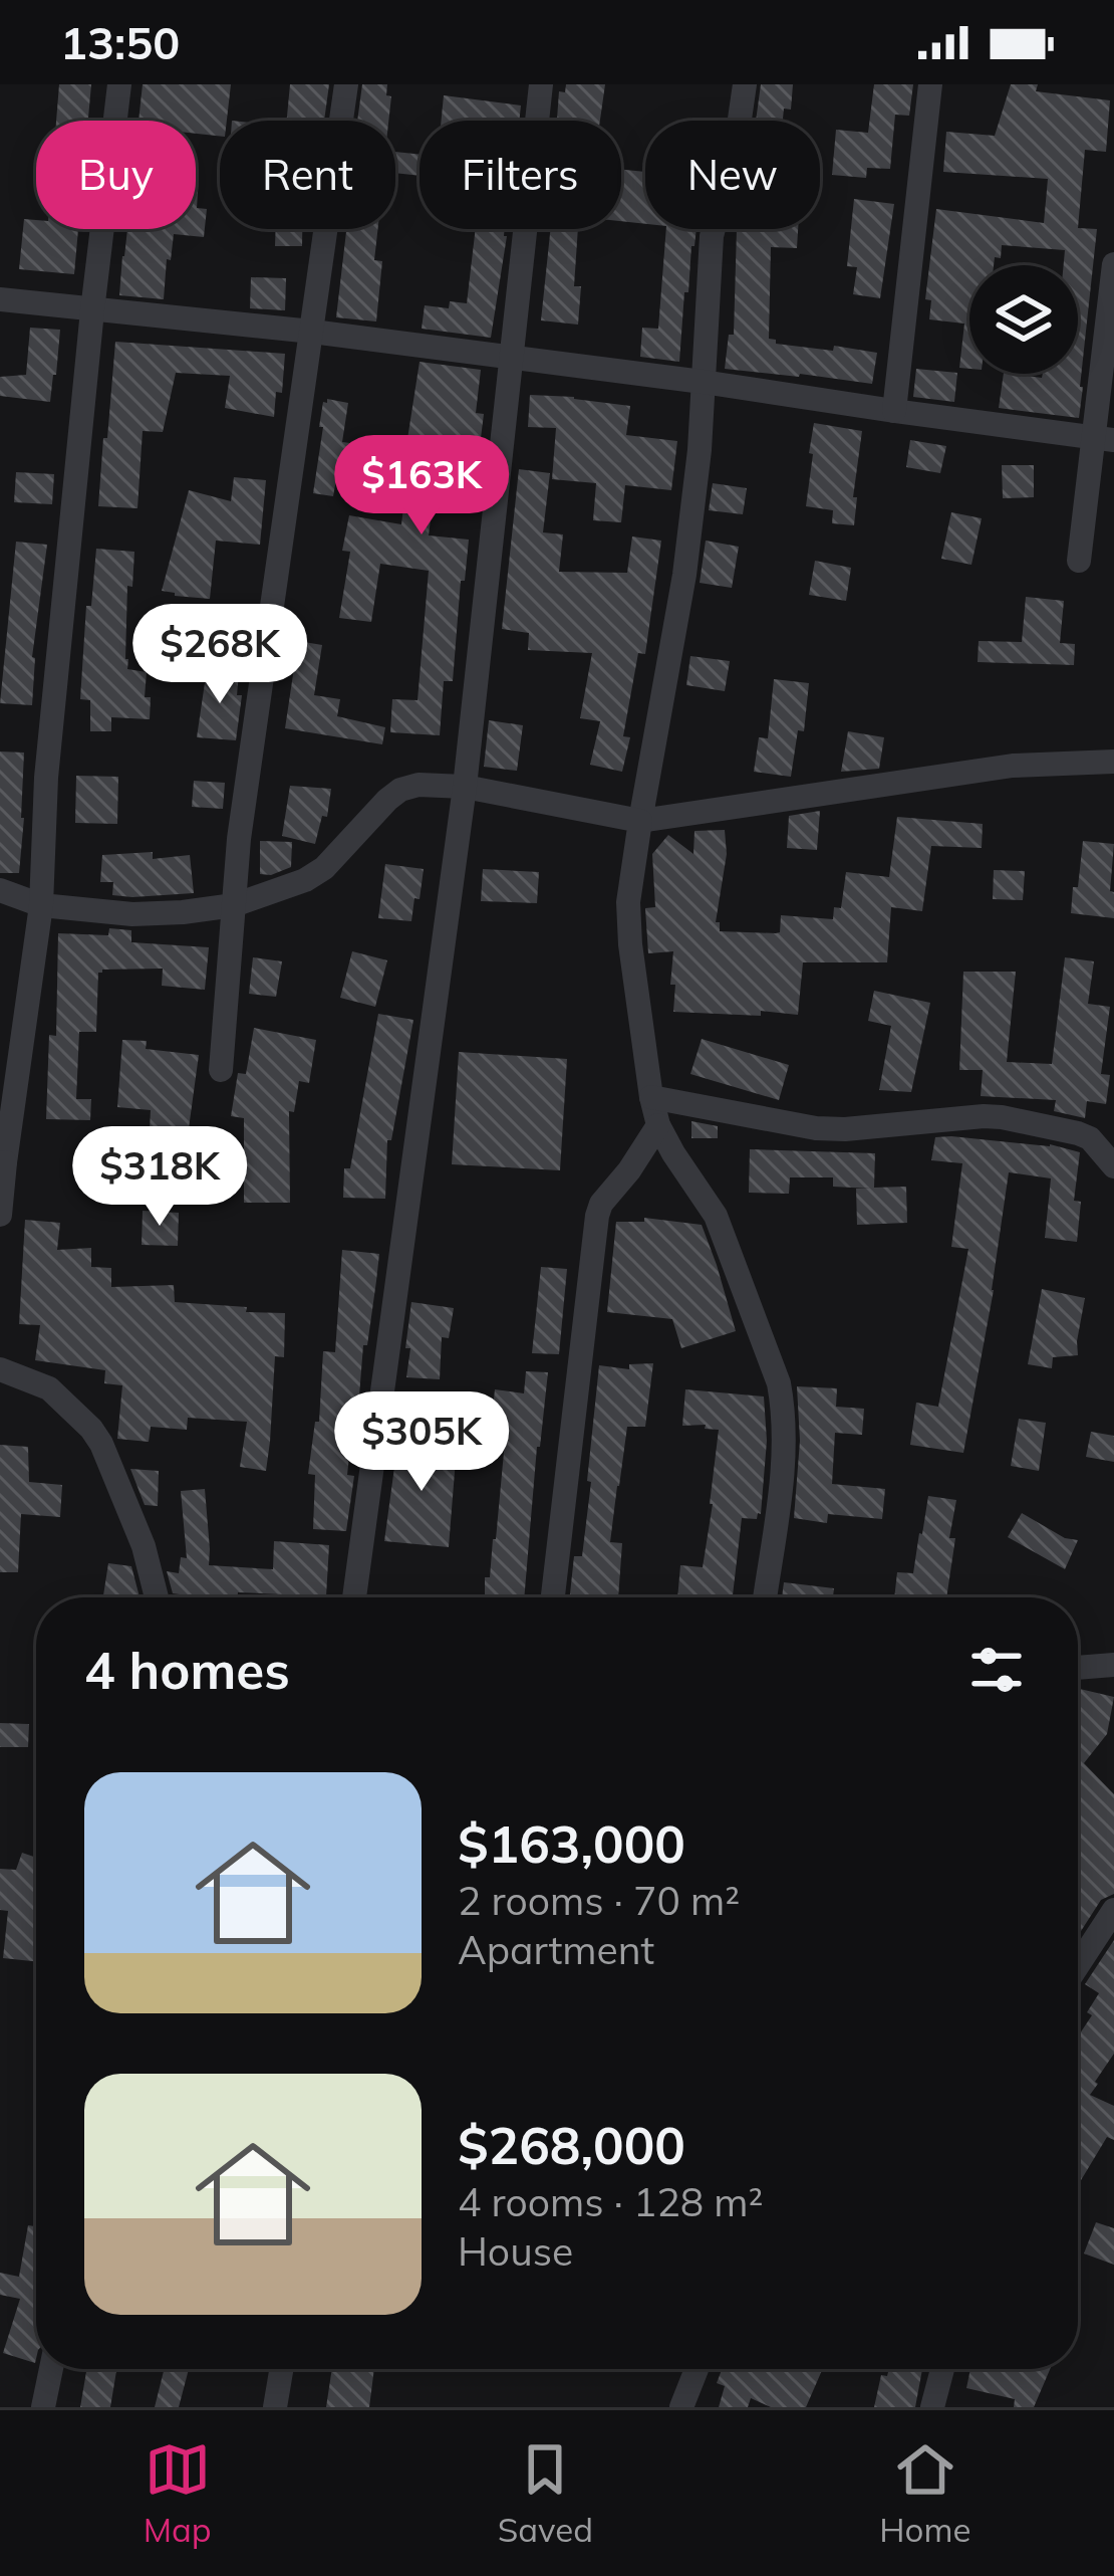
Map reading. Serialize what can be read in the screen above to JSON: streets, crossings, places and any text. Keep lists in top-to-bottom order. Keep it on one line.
{"page":{"status":"13:50","chip":["Buy","Rent","Filters","New"],"price":["$163K","$268K","$318K","$305K"],"heading":"4 homes","list":[{"name":"$163,000","note":"2 rooms · 70 m² · Apartment"},{"name":"$268,000","note":"4 rooms · 128 m² · House"}],"tabs":["Map","Saved","Home"]}}
